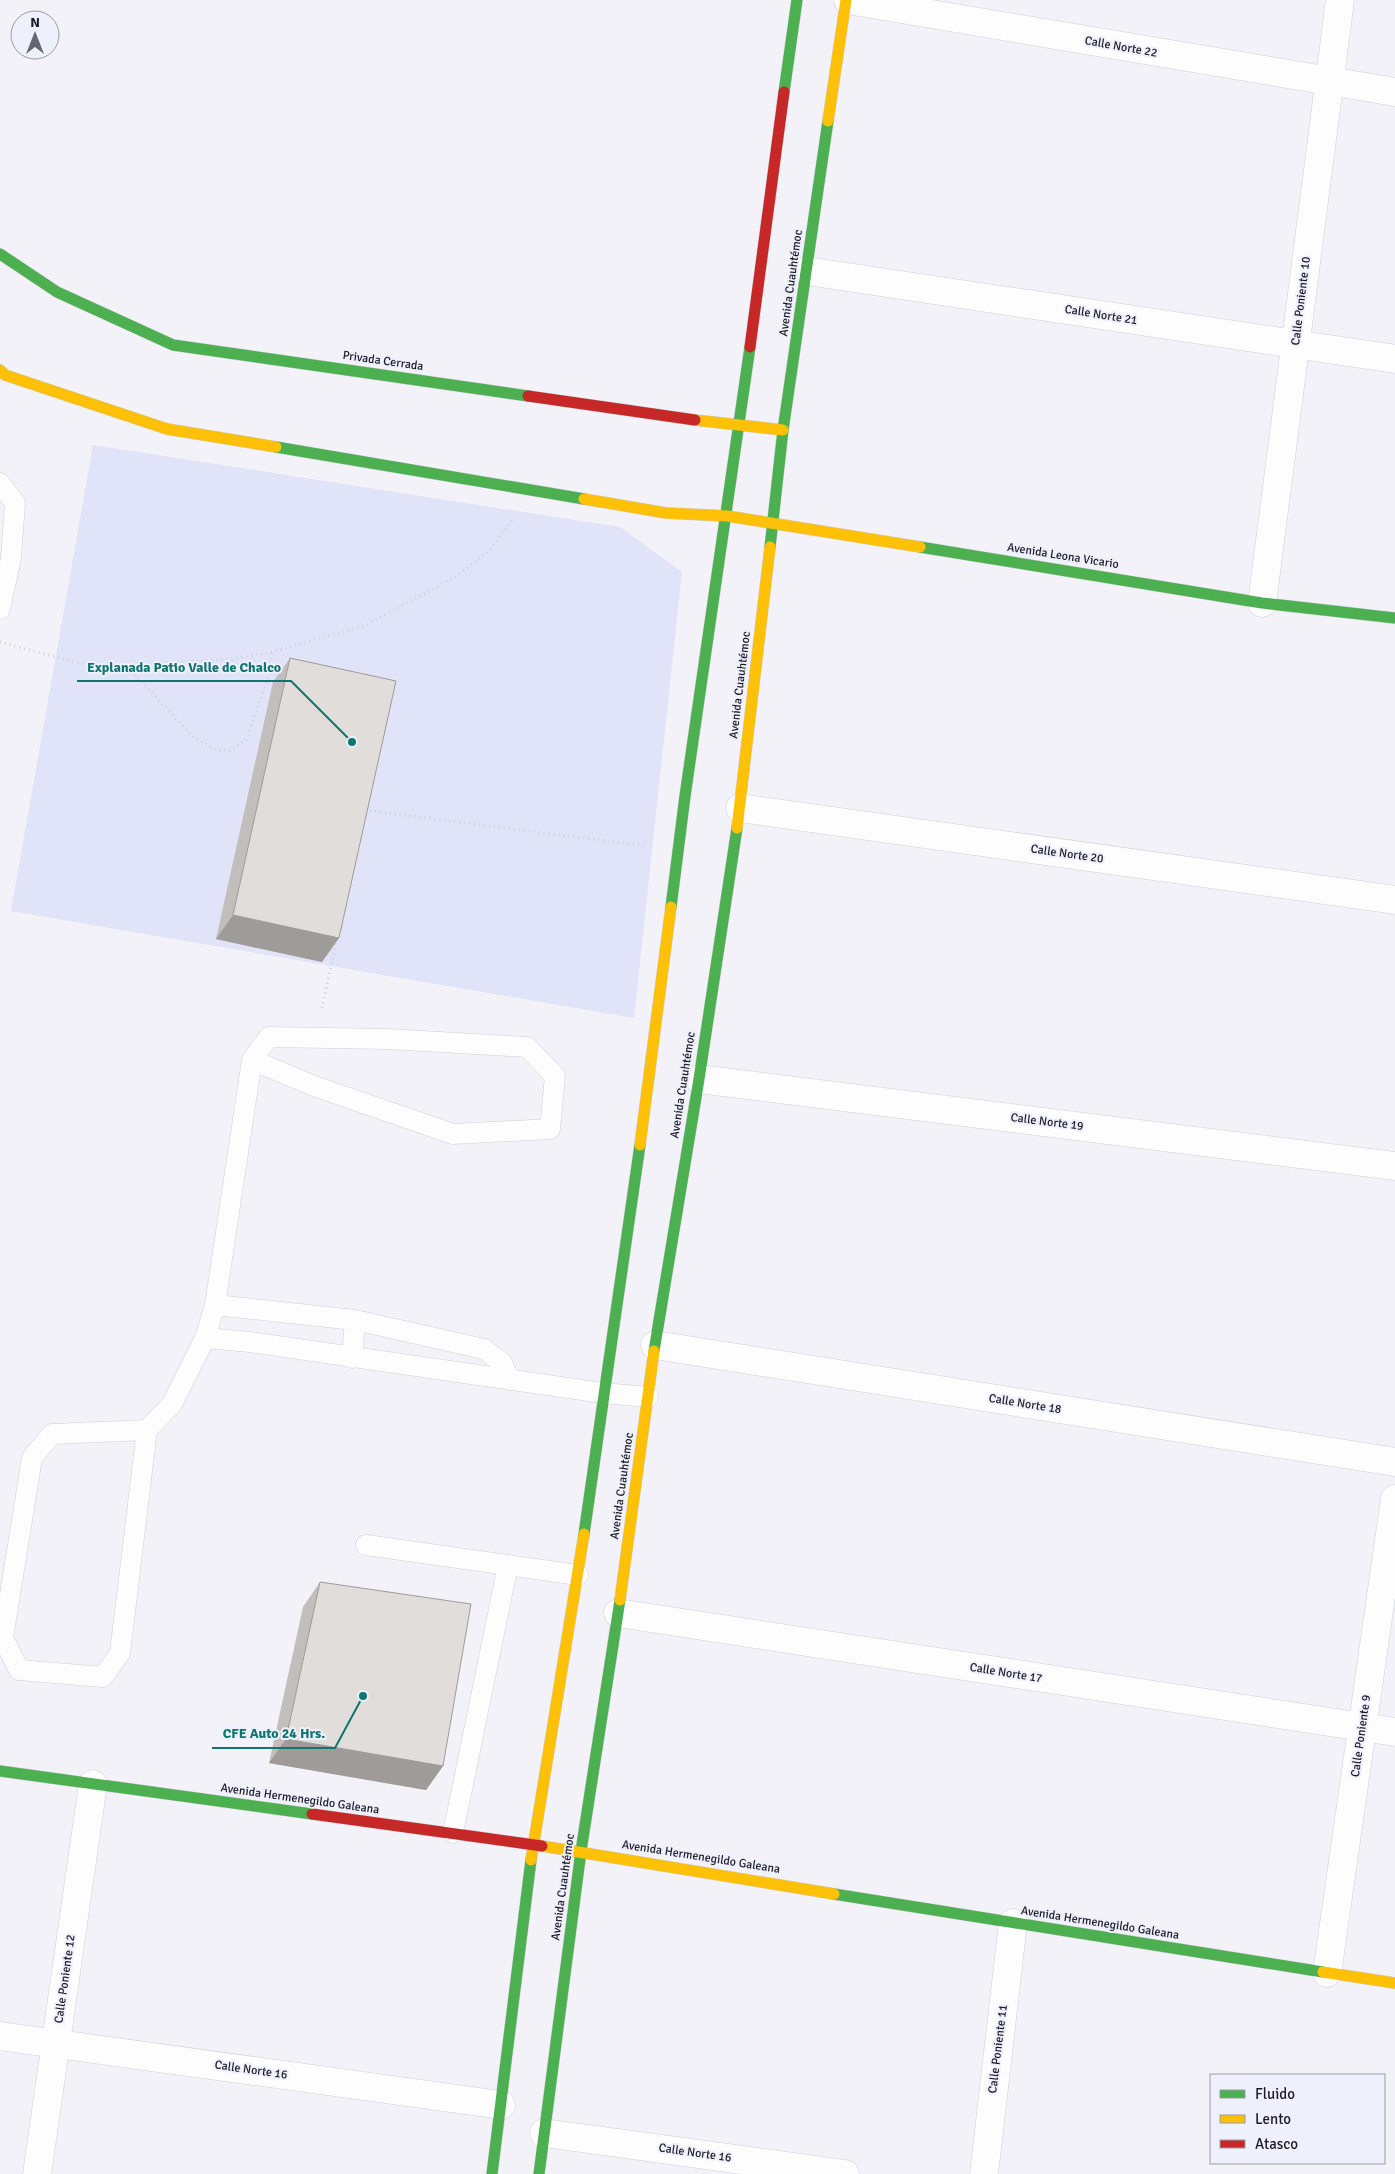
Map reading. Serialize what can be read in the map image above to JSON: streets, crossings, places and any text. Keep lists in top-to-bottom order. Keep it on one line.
{"streets":{"main road":["Avenida Cuauhtémoc","Privada Cerrada","Avenida Leona Vicario","Avenida Hermenegildo Galeana"],"street":["Calle Norte 22","Calle Poniente 10","Calle Norte 21","Calle Norte 20","Calle Norte 19","Calle Norte 18","Calle Norte 17","Calle Poniente 9","Calle Poniente 12","Calle Poniente 11","Calle Norte 16"]},"crossings":[["Calle Norte 22","Avenida Cuauhtémoc"],["Calle Norte 22","Calle Poniente 10"],["Avenida Cuauhtémoc","Calle Norte 21"],["Avenida Cuauhtémoc","Privada Cerrada"],["Avenida Cuauhtémoc","Avenida Leona Vicario"],["Avenida Cuauhtémoc","Calle Norte 20"],["Avenida Cuauhtémoc","Calle Norte 19"],["Avenida Cuauhtémoc","Calle Norte 18"],["Avenida Cuauhtémoc","Calle Norte 17"],["Avenida Cuauhtémoc","Avenida Hermenegildo Galeana"],["Avenida Cuauhtémoc","Calle Norte 16"],["Calle Poniente 10","Calle Norte 21"],["Calle Poniente 10","Avenida Leona Vicario"],["Calle Norte 17","Calle Poniente 9"],["Calle Poniente 9","Avenida Hermenegildo Galeana"],["Avenida Hermenegildo Galeana","Calle Poniente 12"],["Avenida Hermenegildo Galeana","Calle Poniente 11"],["Calle Poniente 12","Calle Norte 16"]],"places":["Explanada Patio Valle de Chalco","CFE Auto 24 Hrs."],"legend":["Fluido","Lento","Atasco"],"north":"top"}
